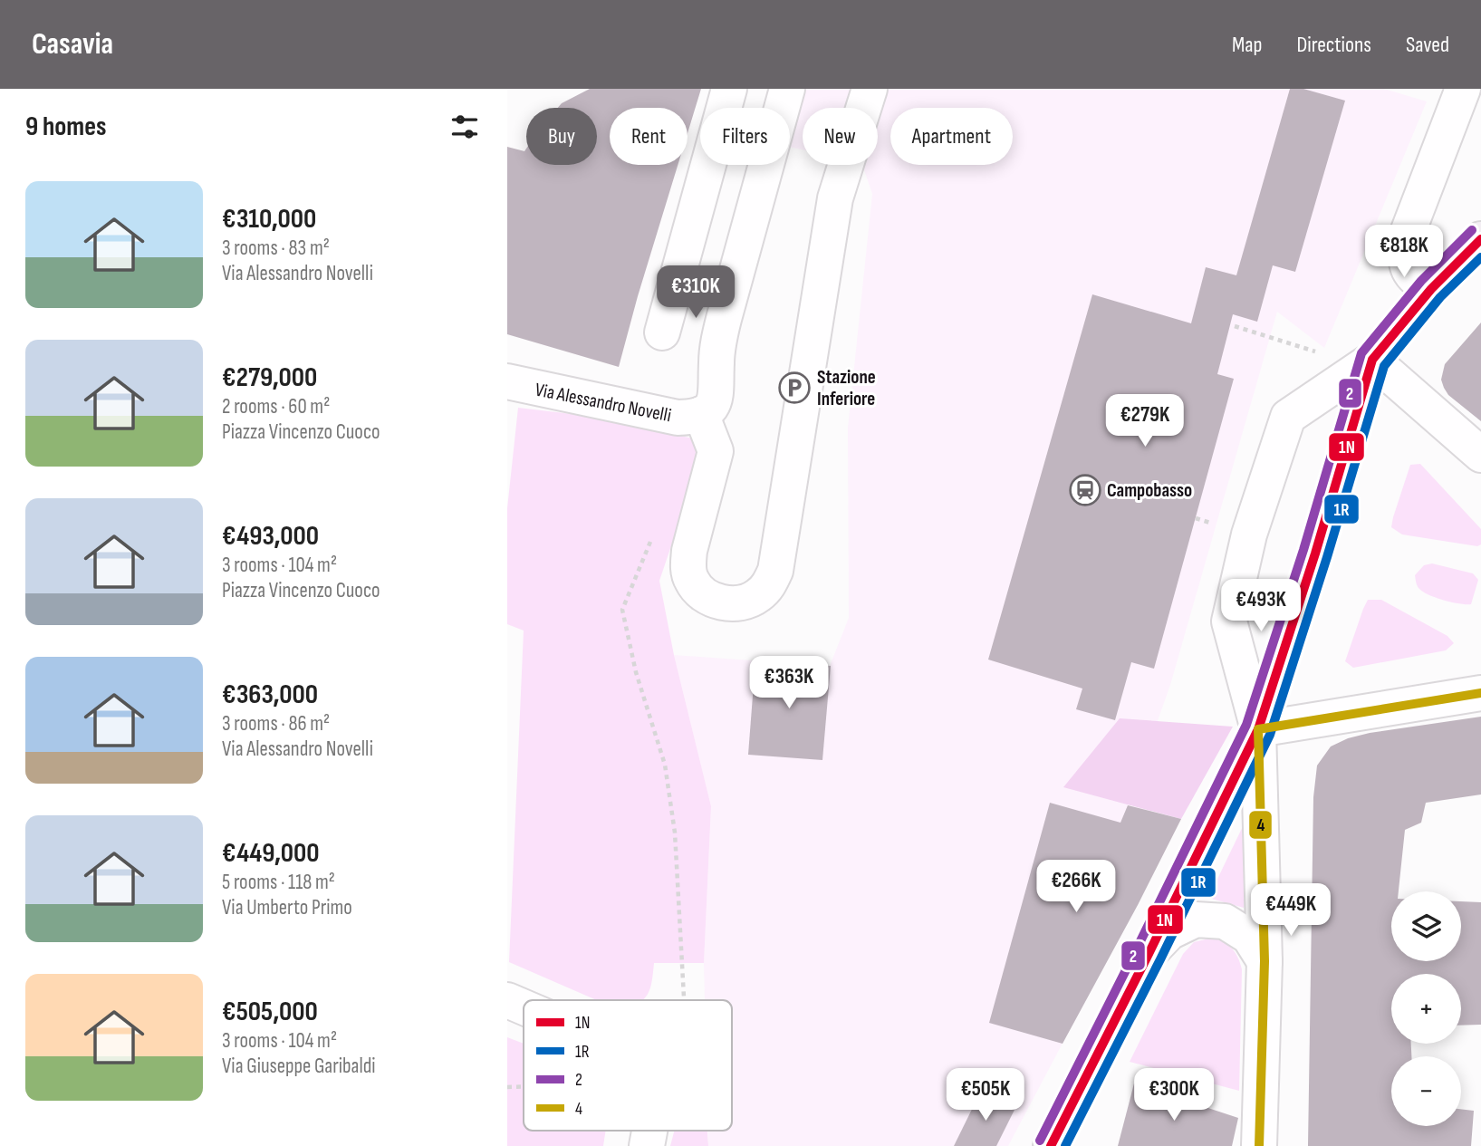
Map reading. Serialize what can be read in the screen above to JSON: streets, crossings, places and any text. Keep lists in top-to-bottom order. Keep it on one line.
{"streets":{"street":["Via Alessandro Novelli"]},"places":{"parking":["Stazione Inferiore"],"station":["Campobasso"]},"lines":["transit line 2","transit line 1N","transit line 1R","transit line 4"],"legend":["1N","1R","2","4"],"page":{"header":"Casavia","nav":["Map","Directions","Saved"],"heading":"9 homes","chip":["Buy","Rent","Filters","New","Apartment"],"list":[{"name":"€310,000","note":"3 rooms · 83 m² · Via Alessandro Novelli"},{"name":"€279,000","note":"2 rooms · 60 m² · Piazza Vincenzo Cuoco"},{"name":"€493,000","note":"3 rooms · 104 m² · Piazza Vincenzo Cuoco"},{"name":"€363,000","note":"3 rooms · 86 m² · Via Alessandro Novelli"},{"name":"€449,000","note":"5 rooms · 118 m² · Via Umberto Primo"},{"name":"€505,000","note":"3 rooms · 104 m² · Via Giuseppe Garibaldi"}],"price":["€818K","€310K","€279K","€493K","€363K","€266K","€449K","€505K","€300K"],"map_buttons":["+","−"]}}
